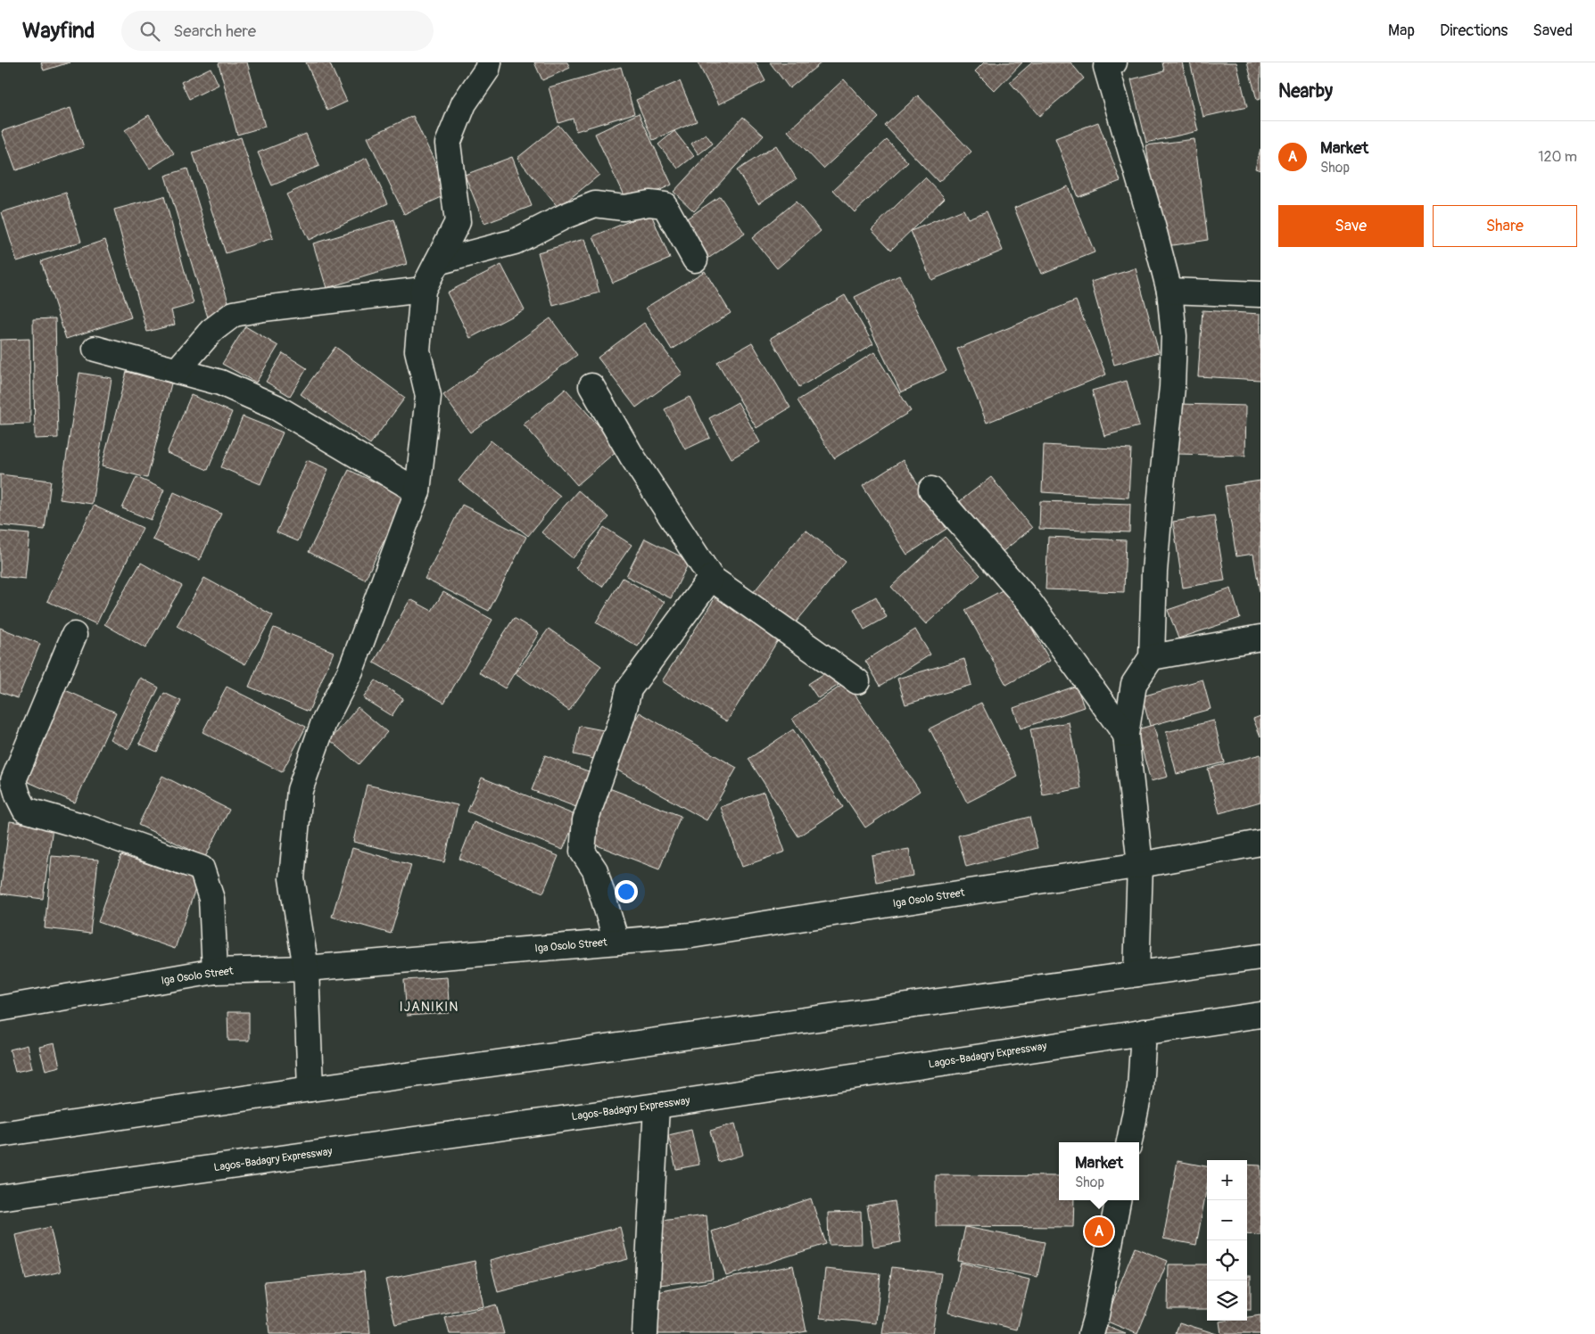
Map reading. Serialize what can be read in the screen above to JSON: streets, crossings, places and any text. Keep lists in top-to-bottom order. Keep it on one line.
{"streets":{"main road":["Iga Osolo Street","Lagos-Badagry Expressway"]},"districts":["IJANIKIN"],"page":{"header":"Wayfind","search":"Search here","nav":["Map","Directions","Saved"],"heading":"Nearby","list":[{"mark":"A","name":"Market","note":"Shop","value":"120 m"}],"buttons":["Save","Share"],"popup":["Market","Shop"],"map_buttons":["+","−"],"pins":"A"}}
